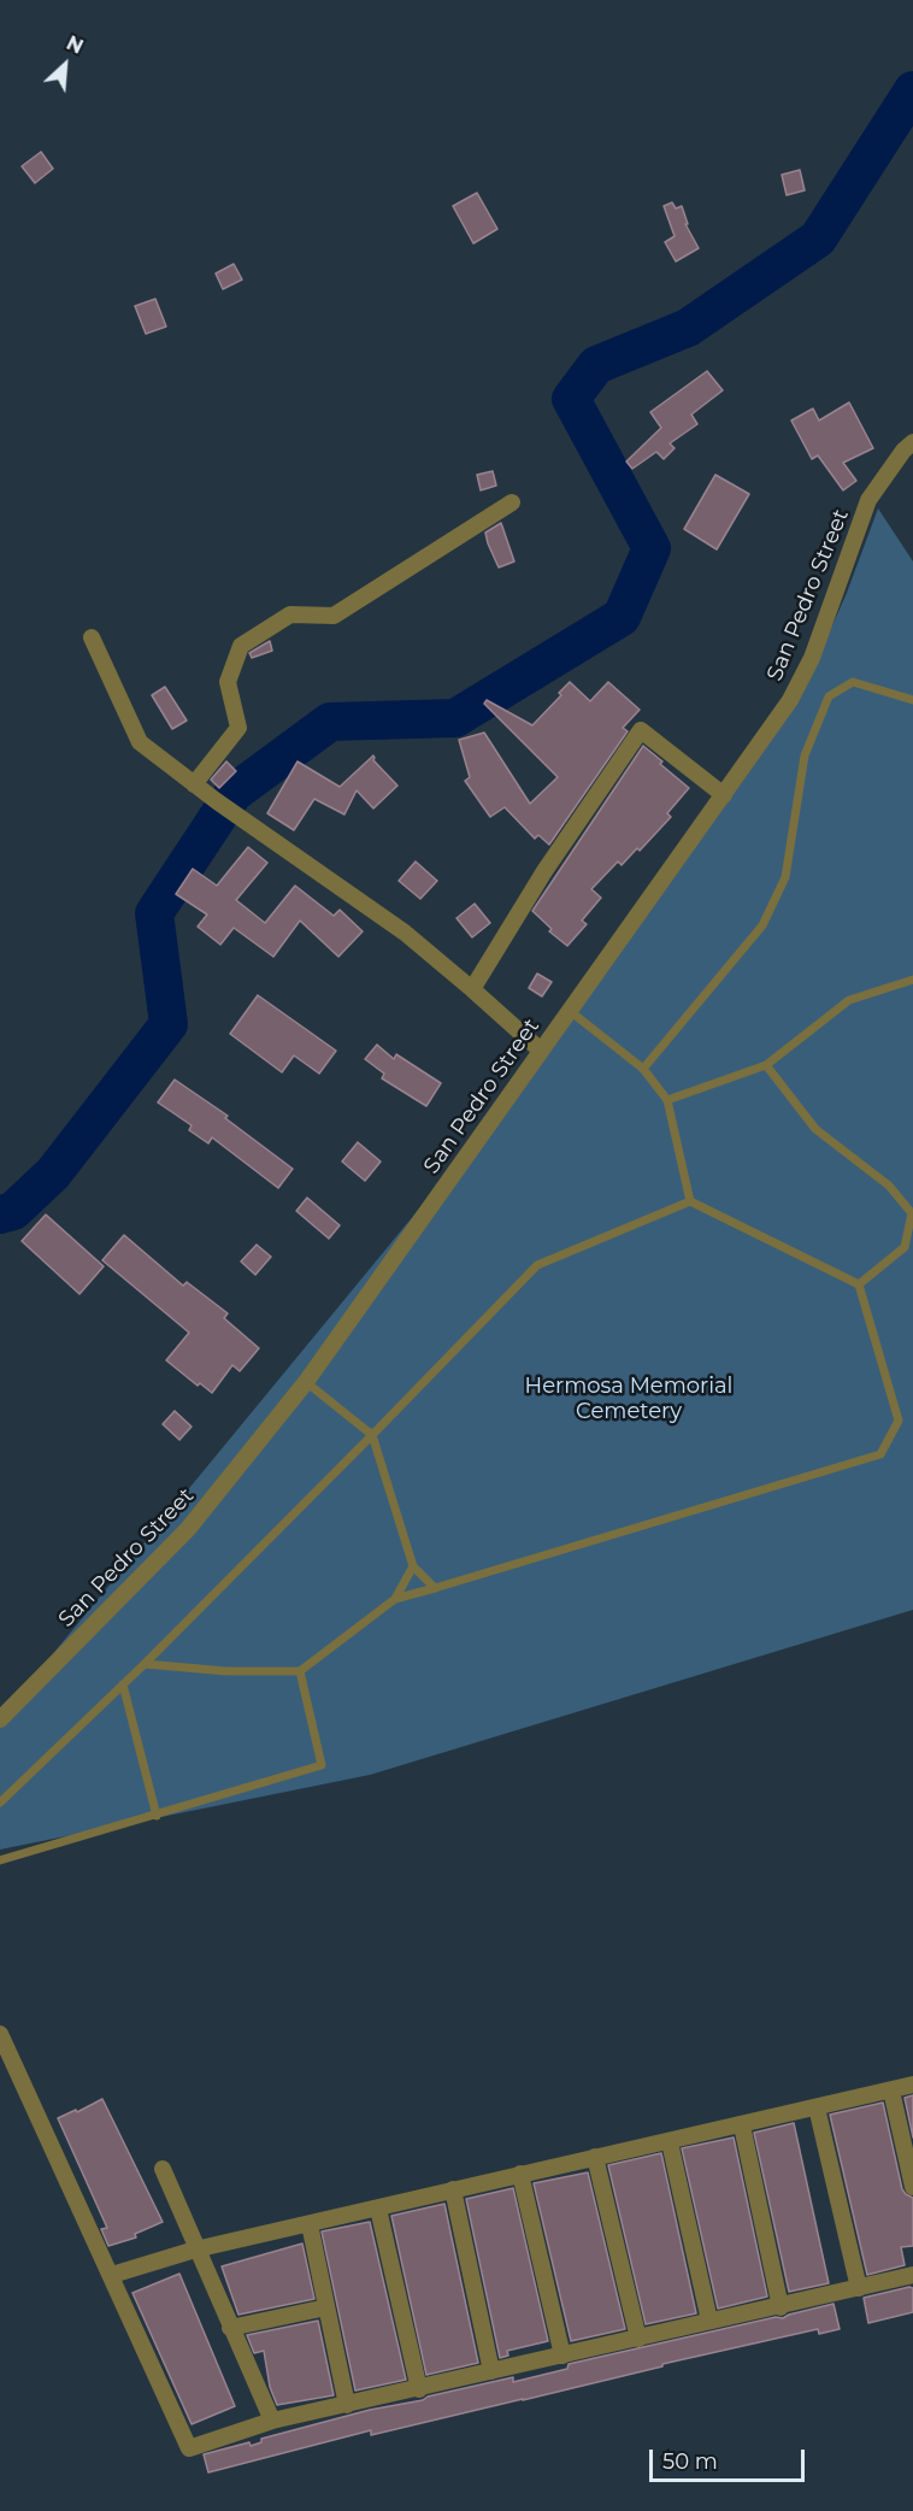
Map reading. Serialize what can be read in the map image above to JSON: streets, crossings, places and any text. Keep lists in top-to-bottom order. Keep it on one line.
{"streets":{"street":["San Pedro Street"]},"parks":["Hermosa Memorial Cemetery"],"scale_bar":"50 m","north":"top right"}
